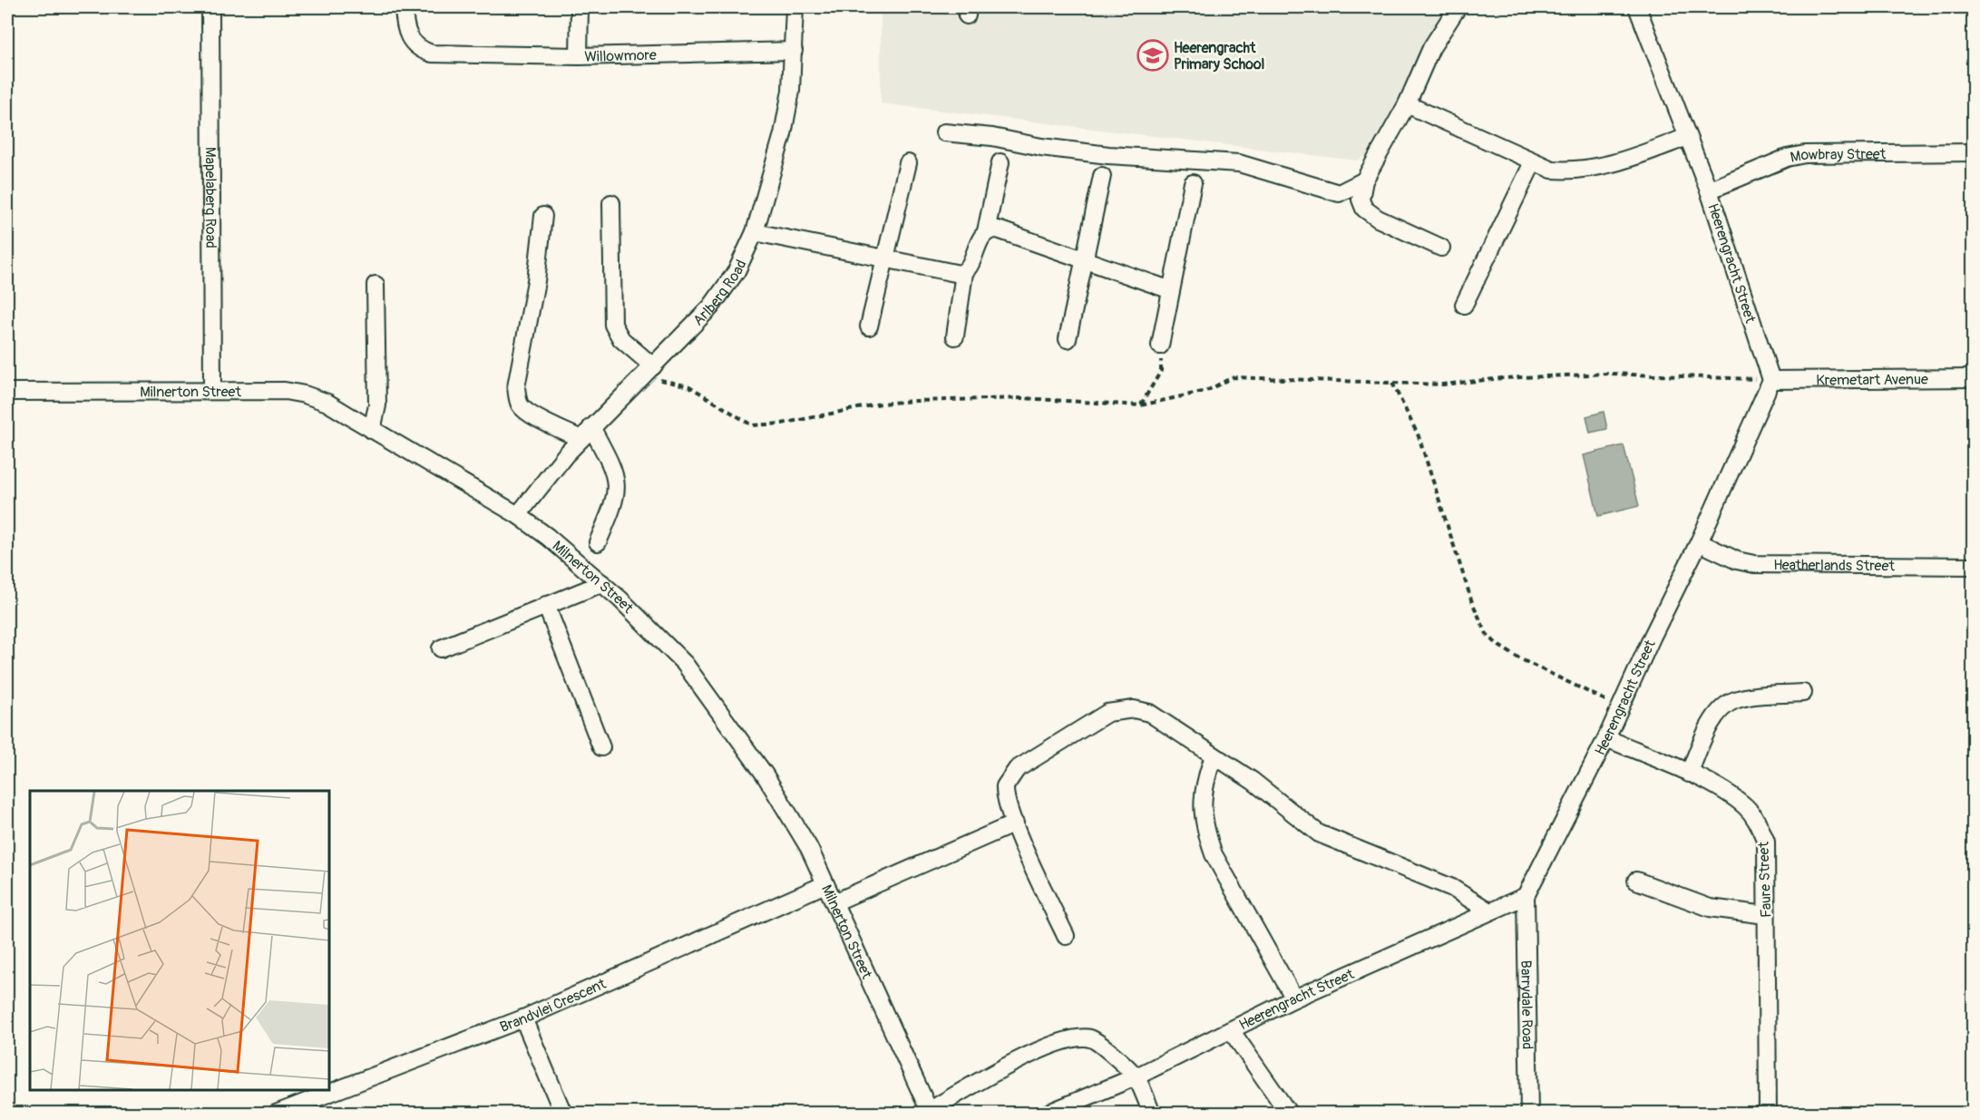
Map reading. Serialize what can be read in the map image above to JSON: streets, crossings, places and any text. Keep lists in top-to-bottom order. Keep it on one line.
{"streets":{"street":["Willowmore","Mowbray Street","Mapelaberg Road","Heerengracht Street","Arlberg Road","Kremetart Avenue","Milnerton Street","Heatherlands Street","Faure Street","Brandvlei Crescent","Barrydale Road"]},"crossings":[["Willowmore","Arlberg Road"],["Mowbray Street","Heerengracht Street"],["Mapelaberg Road","Milnerton Street"],["Heerengracht Street","Kremetart Avenue"],["Heerengracht Street","Heatherlands Street"],["Heerengracht Street","Faure Street"],["Heerengracht Street","Barrydale Road"],["Arlberg Road","Milnerton Street"],["Milnerton Street","Brandvlei Crescent"]],"places":{"school or university":["Heerengracht Primary School"]}}
